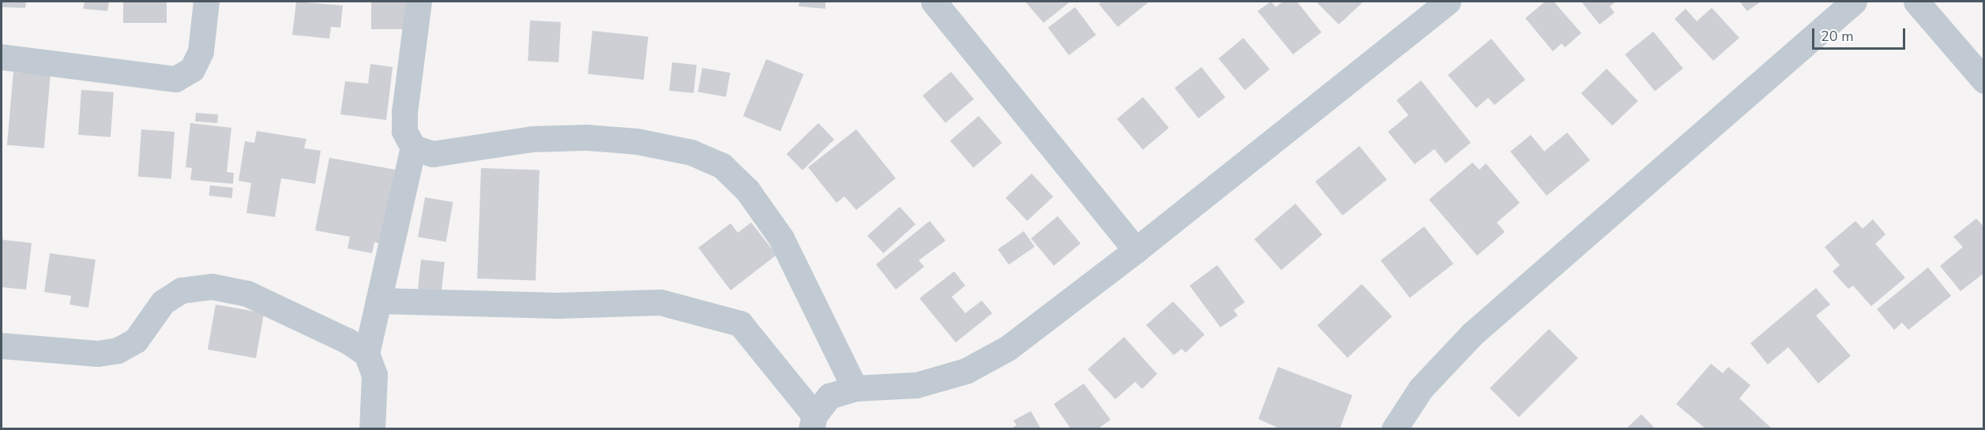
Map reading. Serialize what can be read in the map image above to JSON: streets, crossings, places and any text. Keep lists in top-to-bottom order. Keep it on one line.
{"scale_bar":"20 m"}
